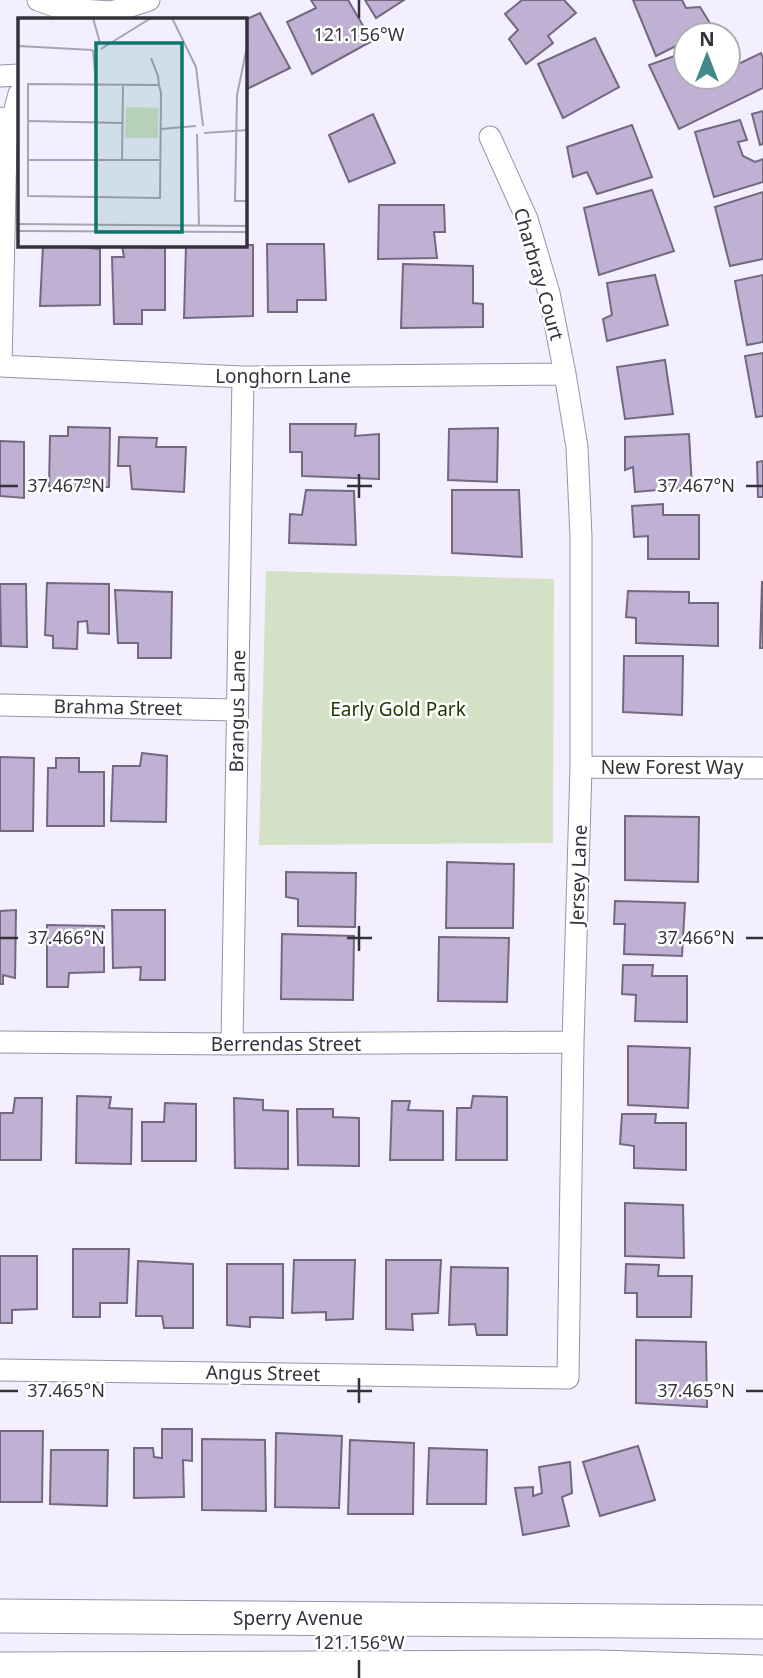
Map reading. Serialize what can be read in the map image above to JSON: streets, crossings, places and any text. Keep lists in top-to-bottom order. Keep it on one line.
{"streets":{"main road":["Sperry Avenue"],"street":["Charbray Court","Longhorn Lane","Brahma Street","Brangus Lane","New Forest Way","Jersey Lane","Berrendas Street","Angus Street"]},"crossings":[["Charbray Court","Longhorn Lane"],["Charbray Court","Jersey Lane"],["Longhorn Lane","Brangus Lane"],["Longhorn Lane","Jersey Lane"],["Brahma Street","Brangus Lane"],["Brangus Lane","Berrendas Street"],["New Forest Way","Jersey Lane"],["Jersey Lane","Berrendas Street"],["Jersey Lane","Angus Street"]],"parks":["Early Gold Park"],"north":"top","coordinates":["121.156°W","37.467°N","37.466°N","37.465°N"]}
